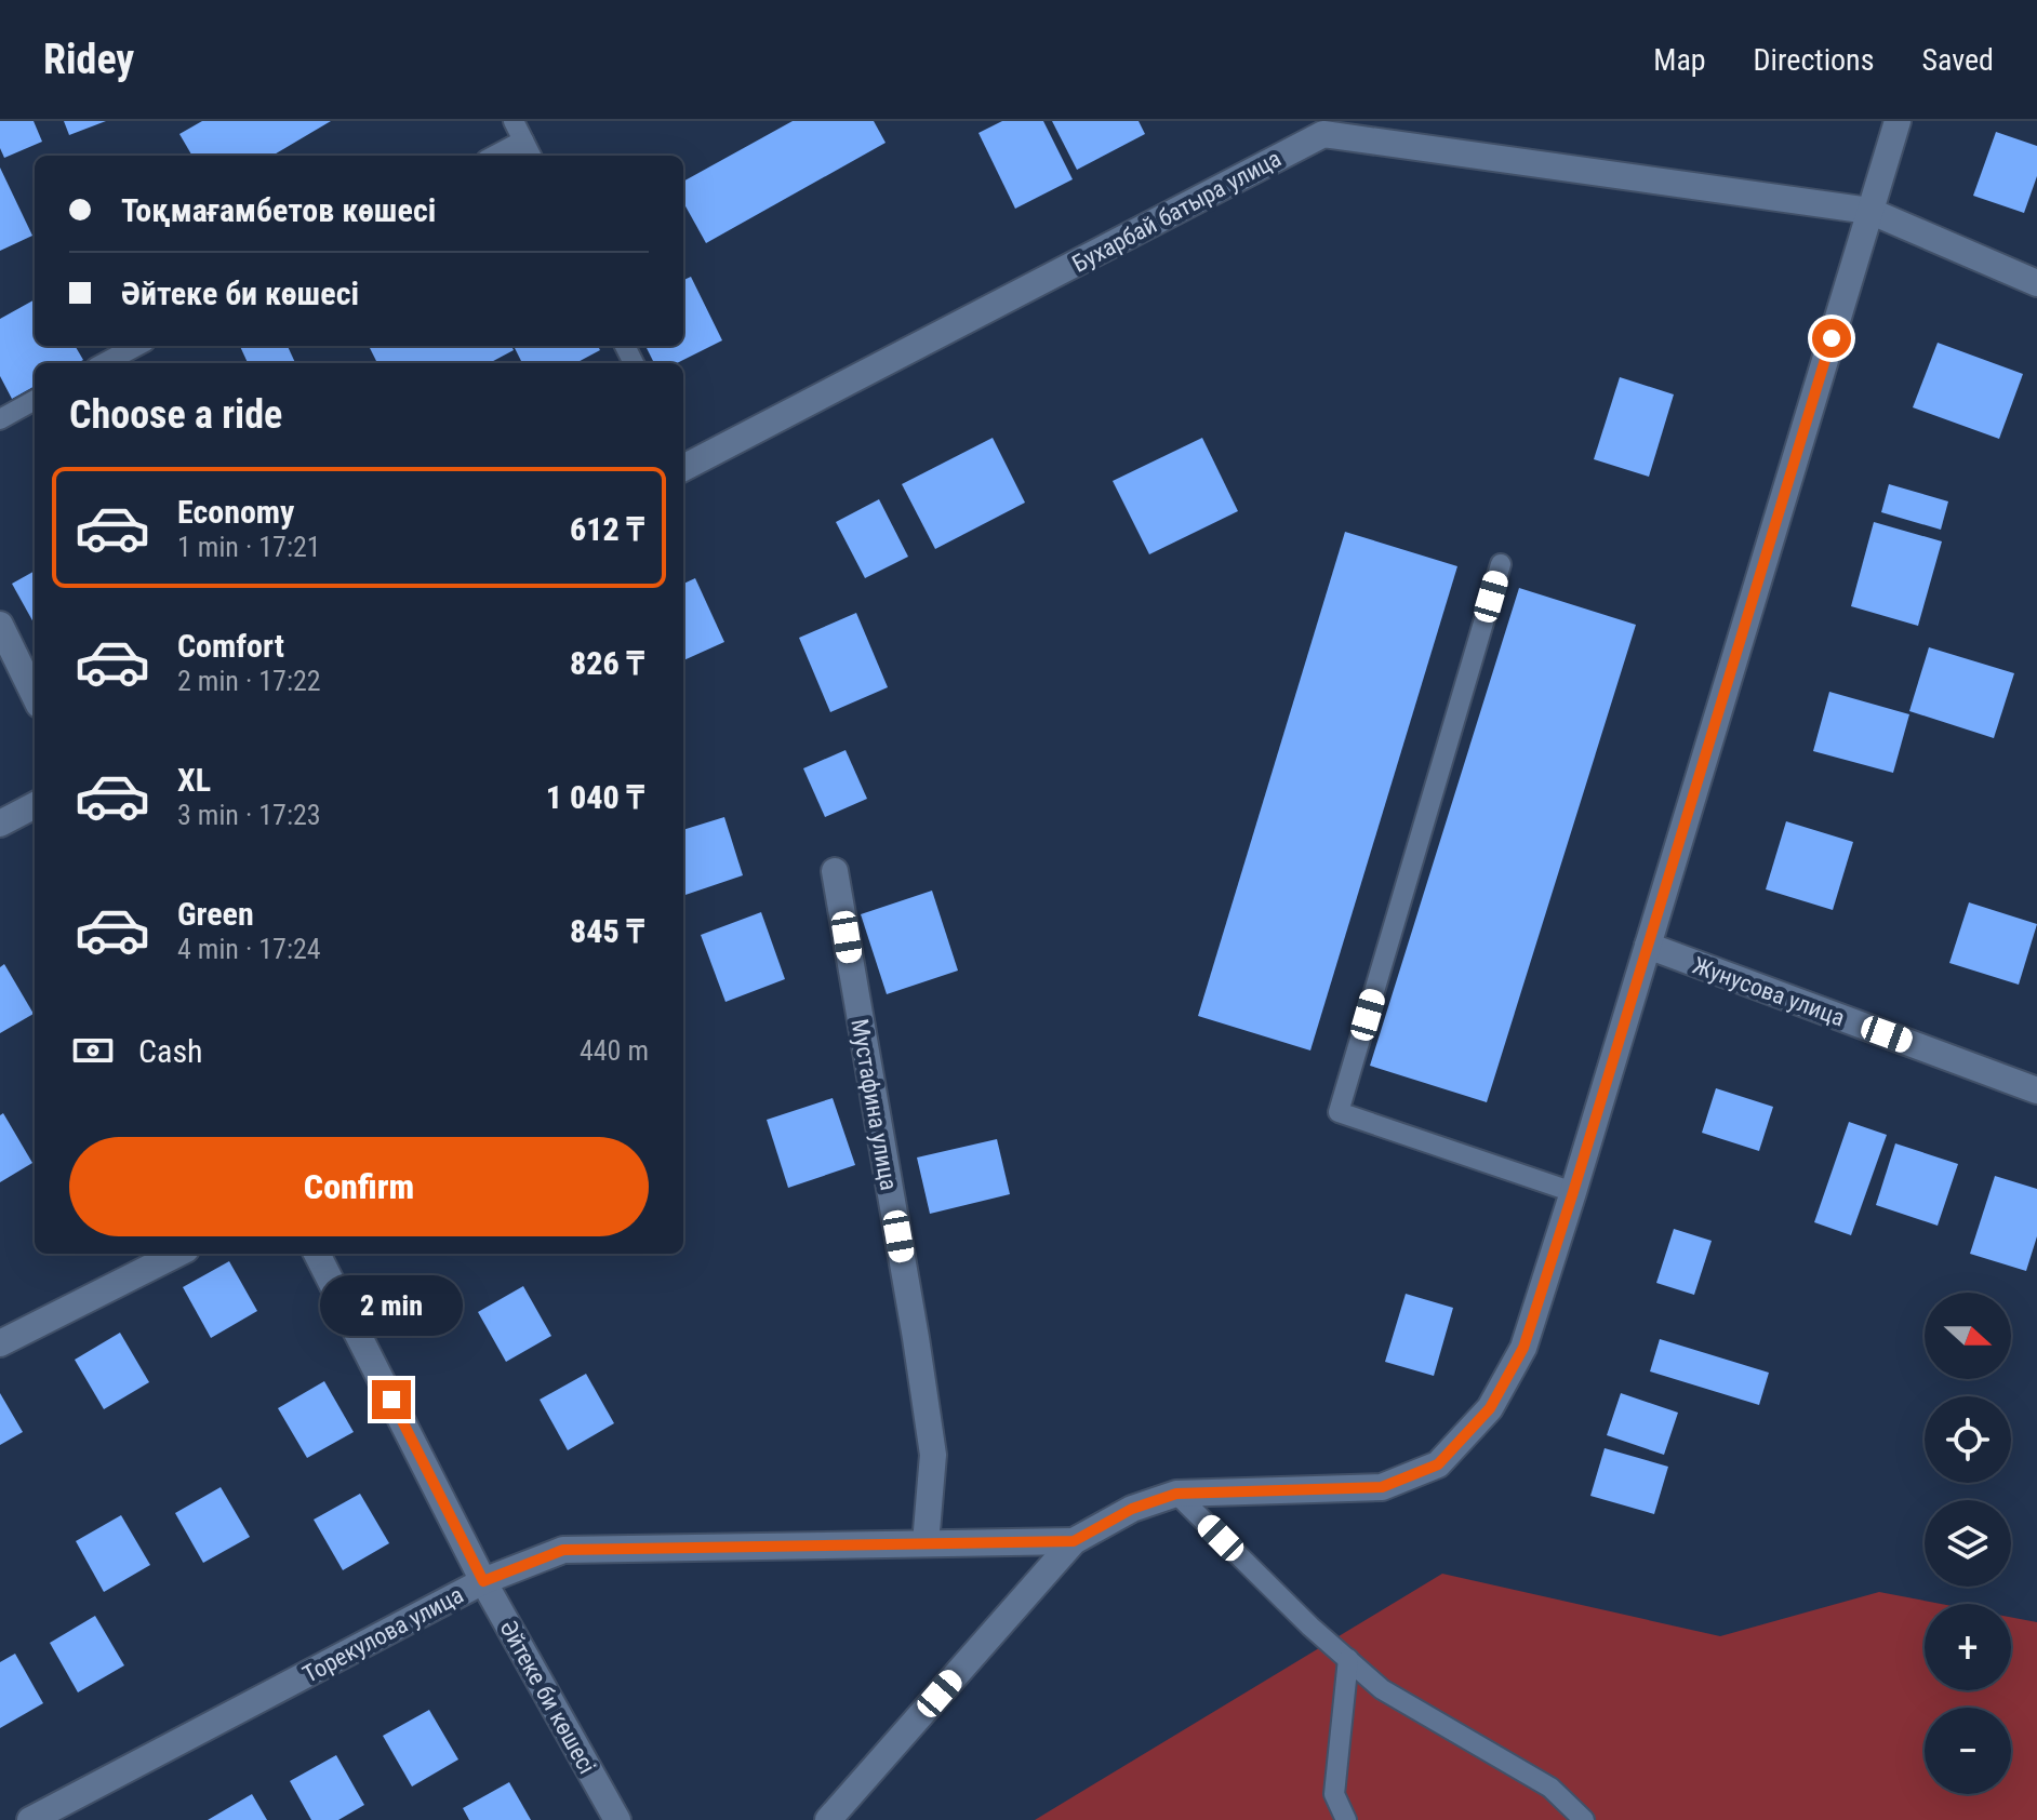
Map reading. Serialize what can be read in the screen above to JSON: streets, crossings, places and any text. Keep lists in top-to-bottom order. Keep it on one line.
{"streets":{"street":["Бухарбай батыра улица","Жунусова улица","Мустафина улица","Торекулова улица","Әйтеке би көшесі"]},"crossings":[["Мустафина улица","Торекулова улица"],["Торекулова улица","Әйтеке би көшесі"]],"north":"right","page":{"header":"Ridey","nav":["Map","Directions","Saved"],"banner":["Тоқмағамбетов көшесі","Әйтеке би көшесі"],"heading":"Choose a ride","list":[{"name":"Economy","note":"1 min · 17:21","value":"612 ₸"},{"name":"Comfort","note":"2 min · 17:22","value":"826 ₸"},{"name":"XL","note":"3 min · 17:23","value":"1 040 ₸"},{"name":"Green","note":"4 min · 17:24","value":"845 ₸"}],"pay":["Cash","440 m"],"buttons":"Confirm","bubble":"2 min","map_buttons":["+","−"]}}
